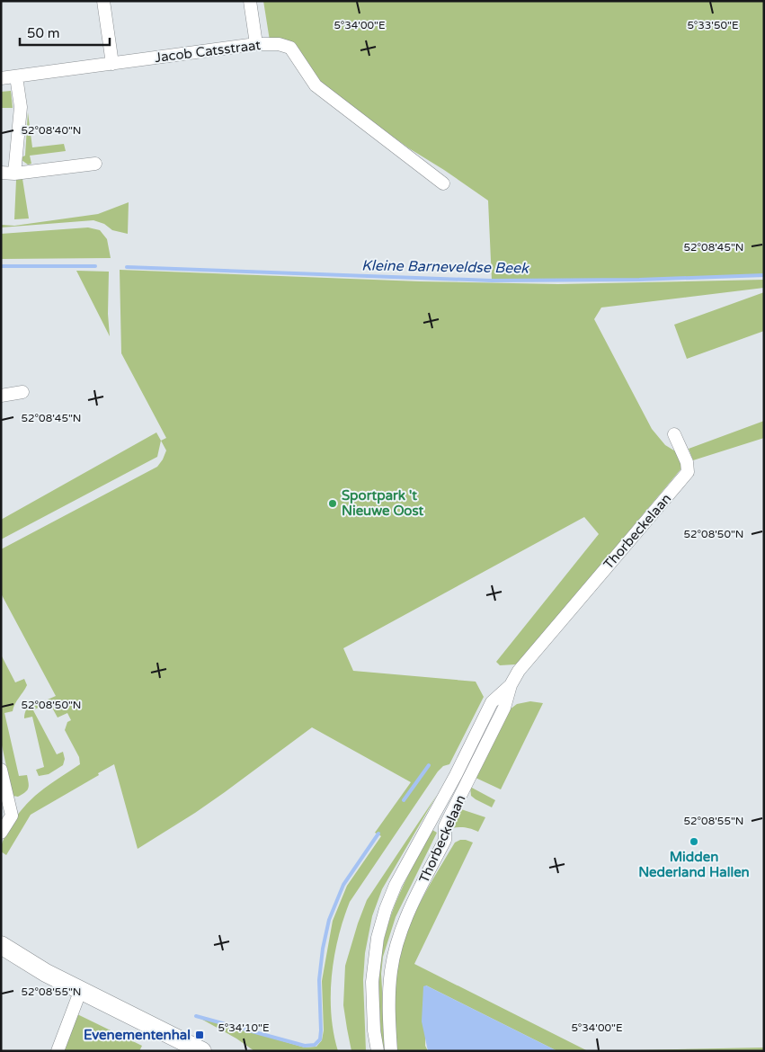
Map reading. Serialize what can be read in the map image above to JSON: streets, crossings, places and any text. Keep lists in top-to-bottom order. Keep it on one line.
{"streets":{"street":["Jacob Catsstraat","Thorbeckelaan"]},"water":["Kleine Barneveldse Beek"],"places":{"other":["Sportpark 't Nieuwe Oost","Midden Nederland Hallen"],"transit":["Evenementenhal"]},"scale_bar":"50 m","coordinates":["5°34'00\"E","5°33'50\"E","52°08'40\"N","52°08'45\"N","52°08'50\"N","52°08'55\"N","5°34'10\"E"]}
